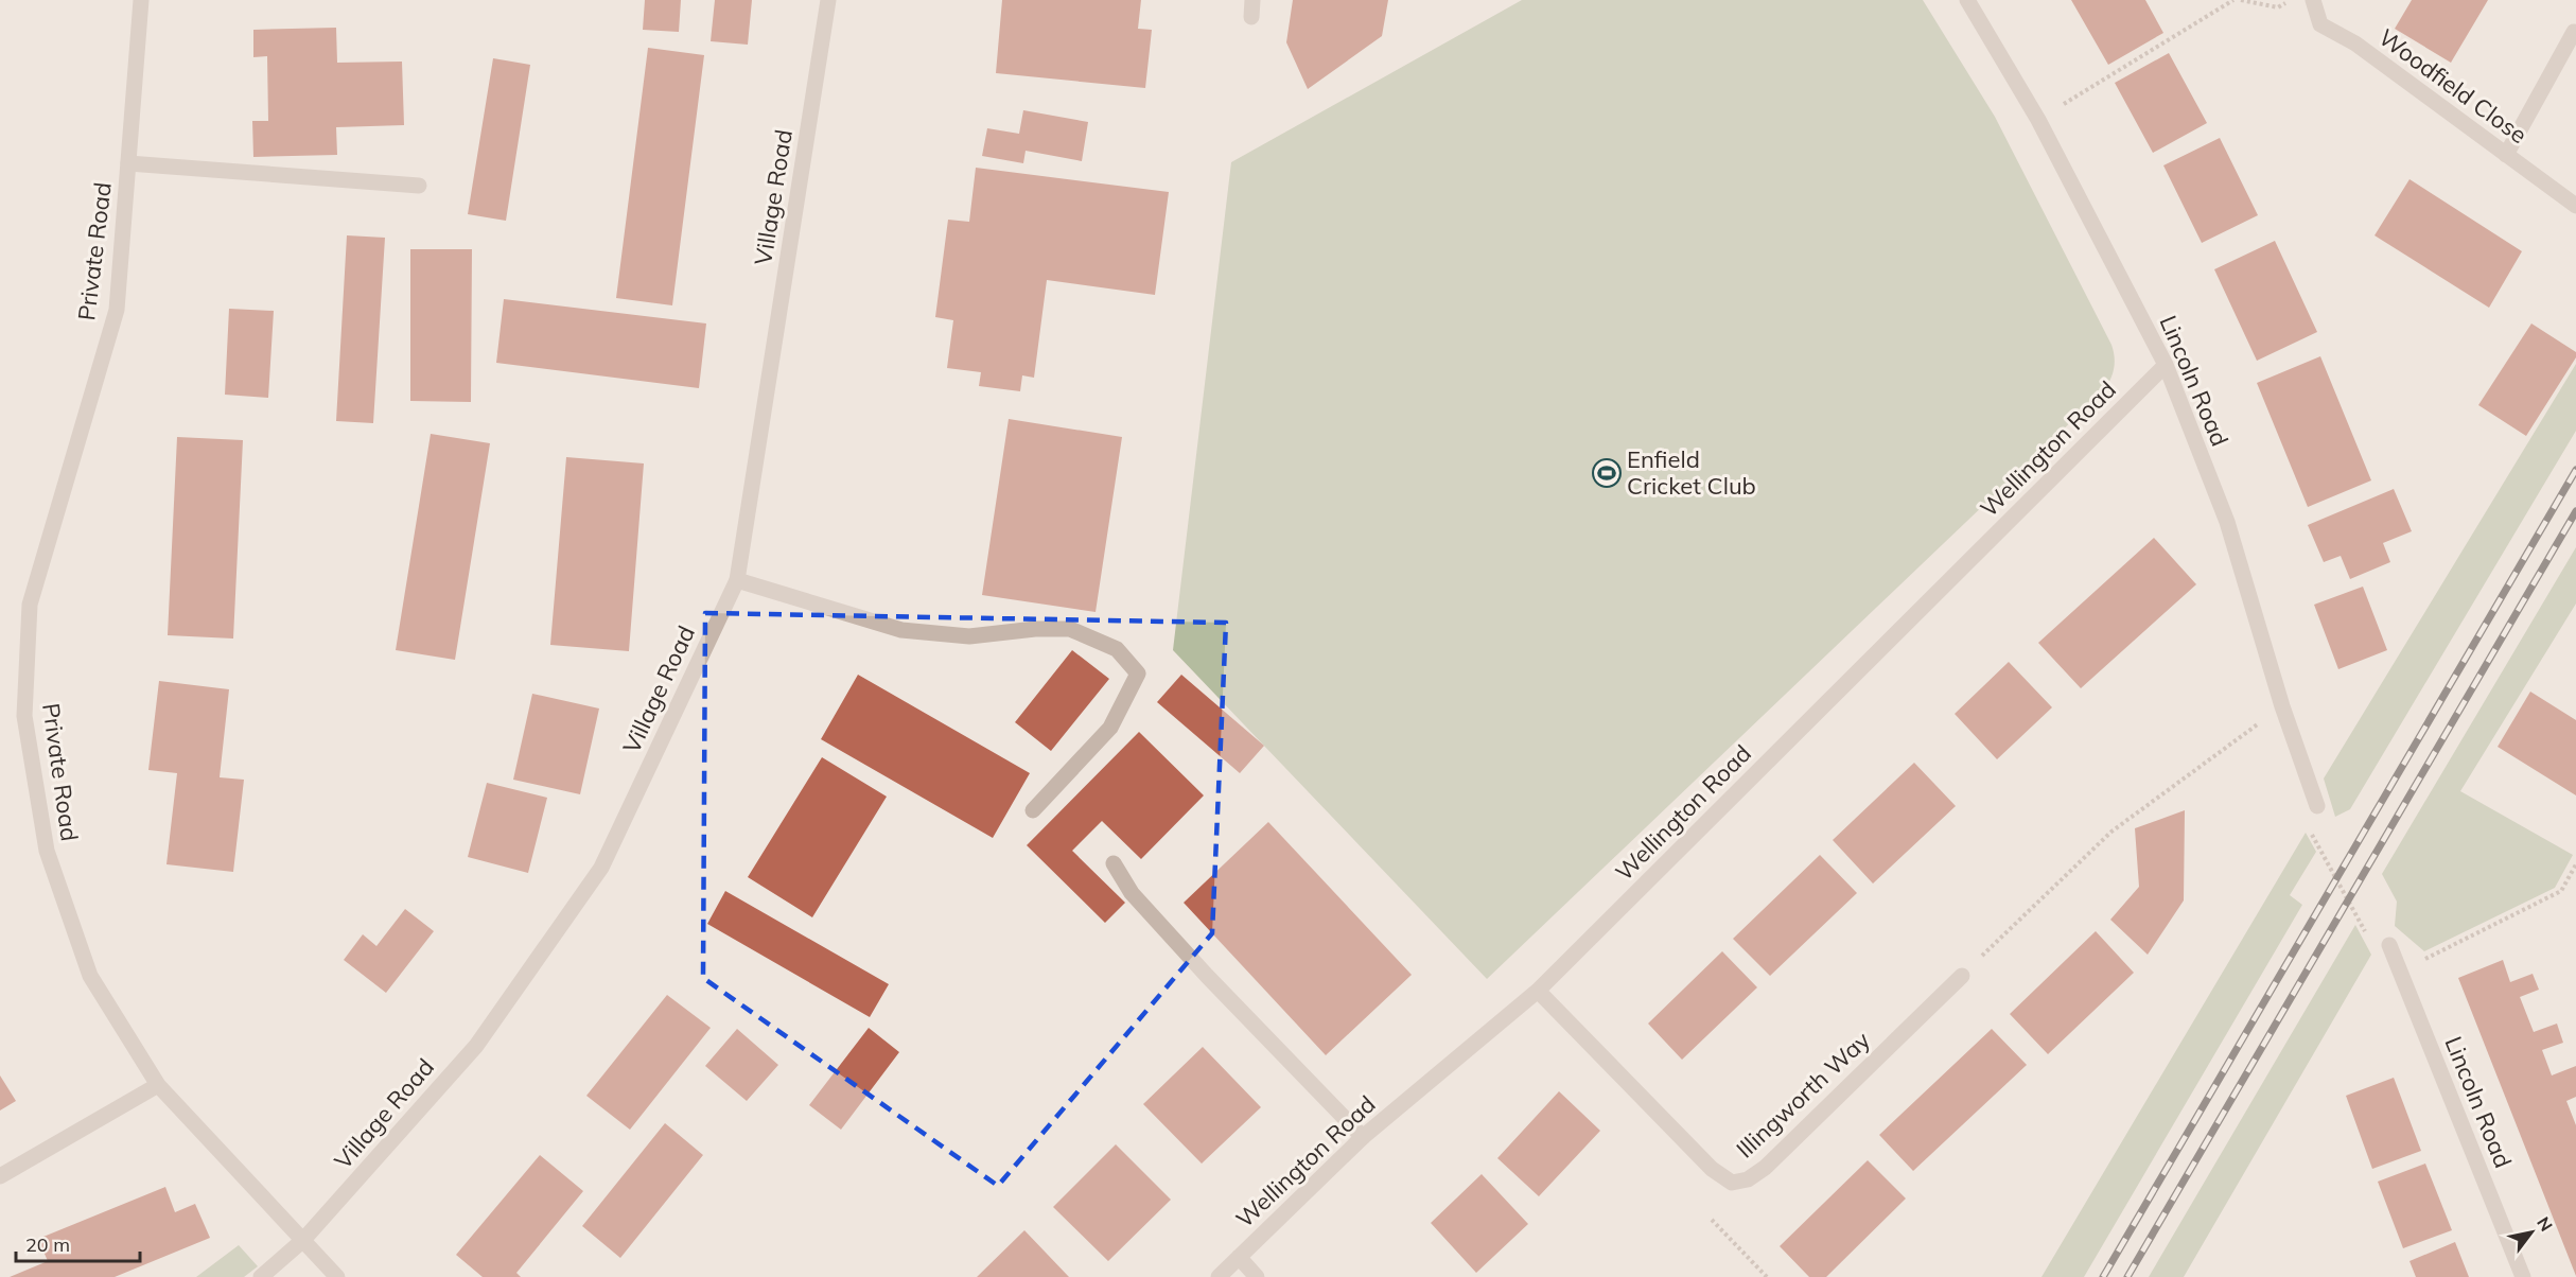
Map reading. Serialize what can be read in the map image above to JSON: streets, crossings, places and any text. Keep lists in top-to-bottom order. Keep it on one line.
{"streets":{"street":["Woodfield Close","Village Road","Private Road","Lincoln Road","Wellington Road","Illingworth Way"]},"crossings":[["Village Road","Private Road"],["Lincoln Road","Wellington Road"],["Wellington Road","Illingworth Way"]],"places":{"sports":["Enfield Cricket Club"]},"scale_bar":"20 m","north":"top right"}
